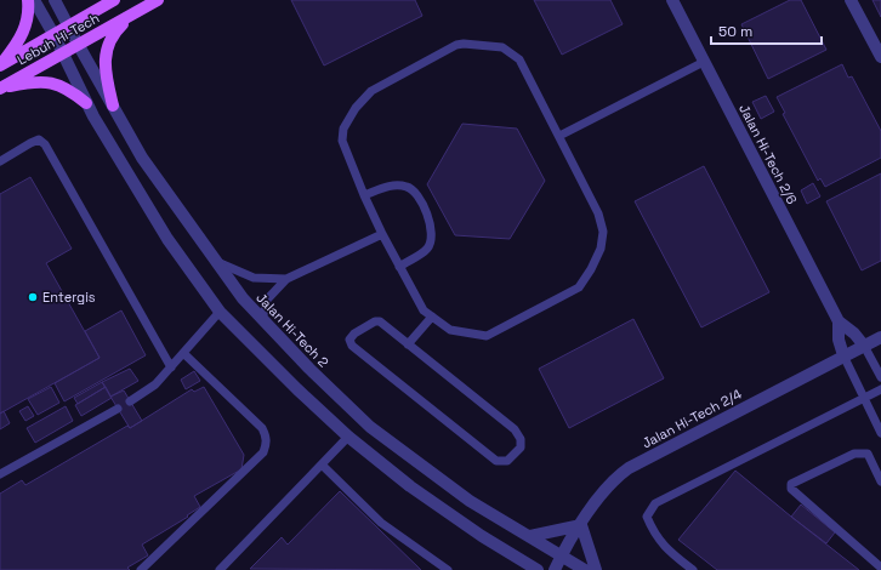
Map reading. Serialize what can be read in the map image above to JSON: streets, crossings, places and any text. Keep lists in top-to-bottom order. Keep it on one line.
{"streets":{"main road":["Lebuh Hi-Tech"],"street":["Jalan Hi-Tech 2/6","Jalan Hi-Tech 2","Jalan Hi-Tech 2/4"]},"crossings":[["Lebuh Hi-Tech","Jalan Hi-Tech 2"],["Jalan Hi-Tech 2/6","Jalan Hi-Tech 2/4"],["Jalan Hi-Tech 2","Jalan Hi-Tech 2/4"]],"places":["Entergis"],"scale_bar":"50 m"}
